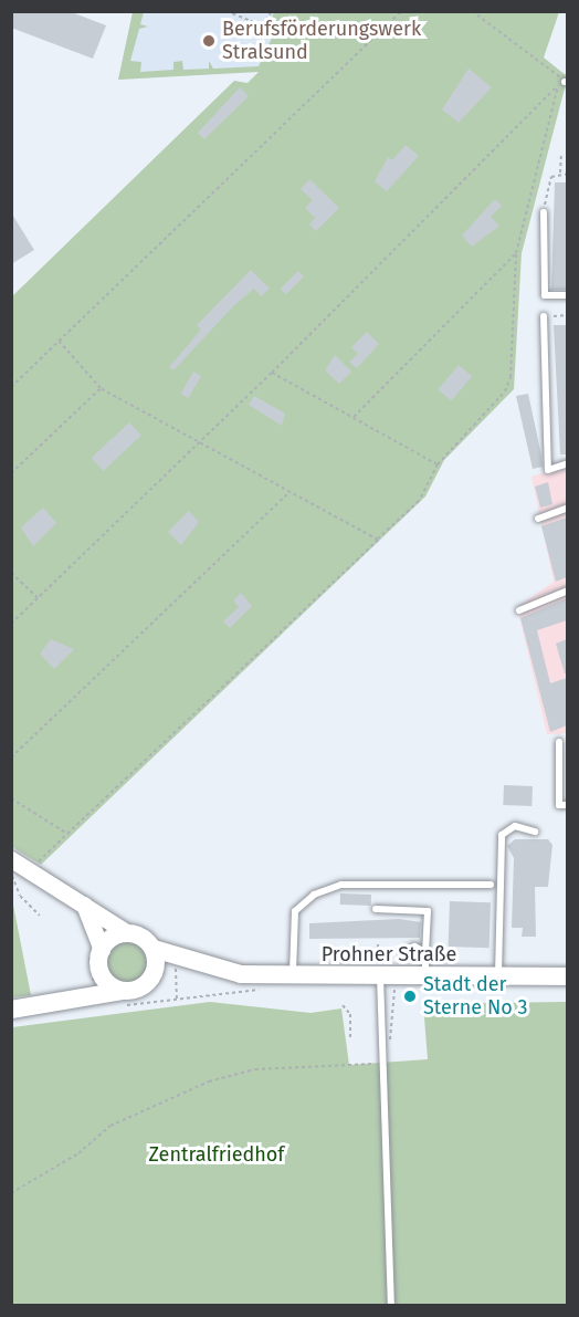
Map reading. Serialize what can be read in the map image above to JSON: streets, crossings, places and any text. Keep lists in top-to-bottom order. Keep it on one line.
{"streets":{"main road":["Prohner Straße"]},"parks":["Zentralfriedhof"],"places":["Berufsförderungswerk Stralsund","Stadt der Sterne No 3"]}
